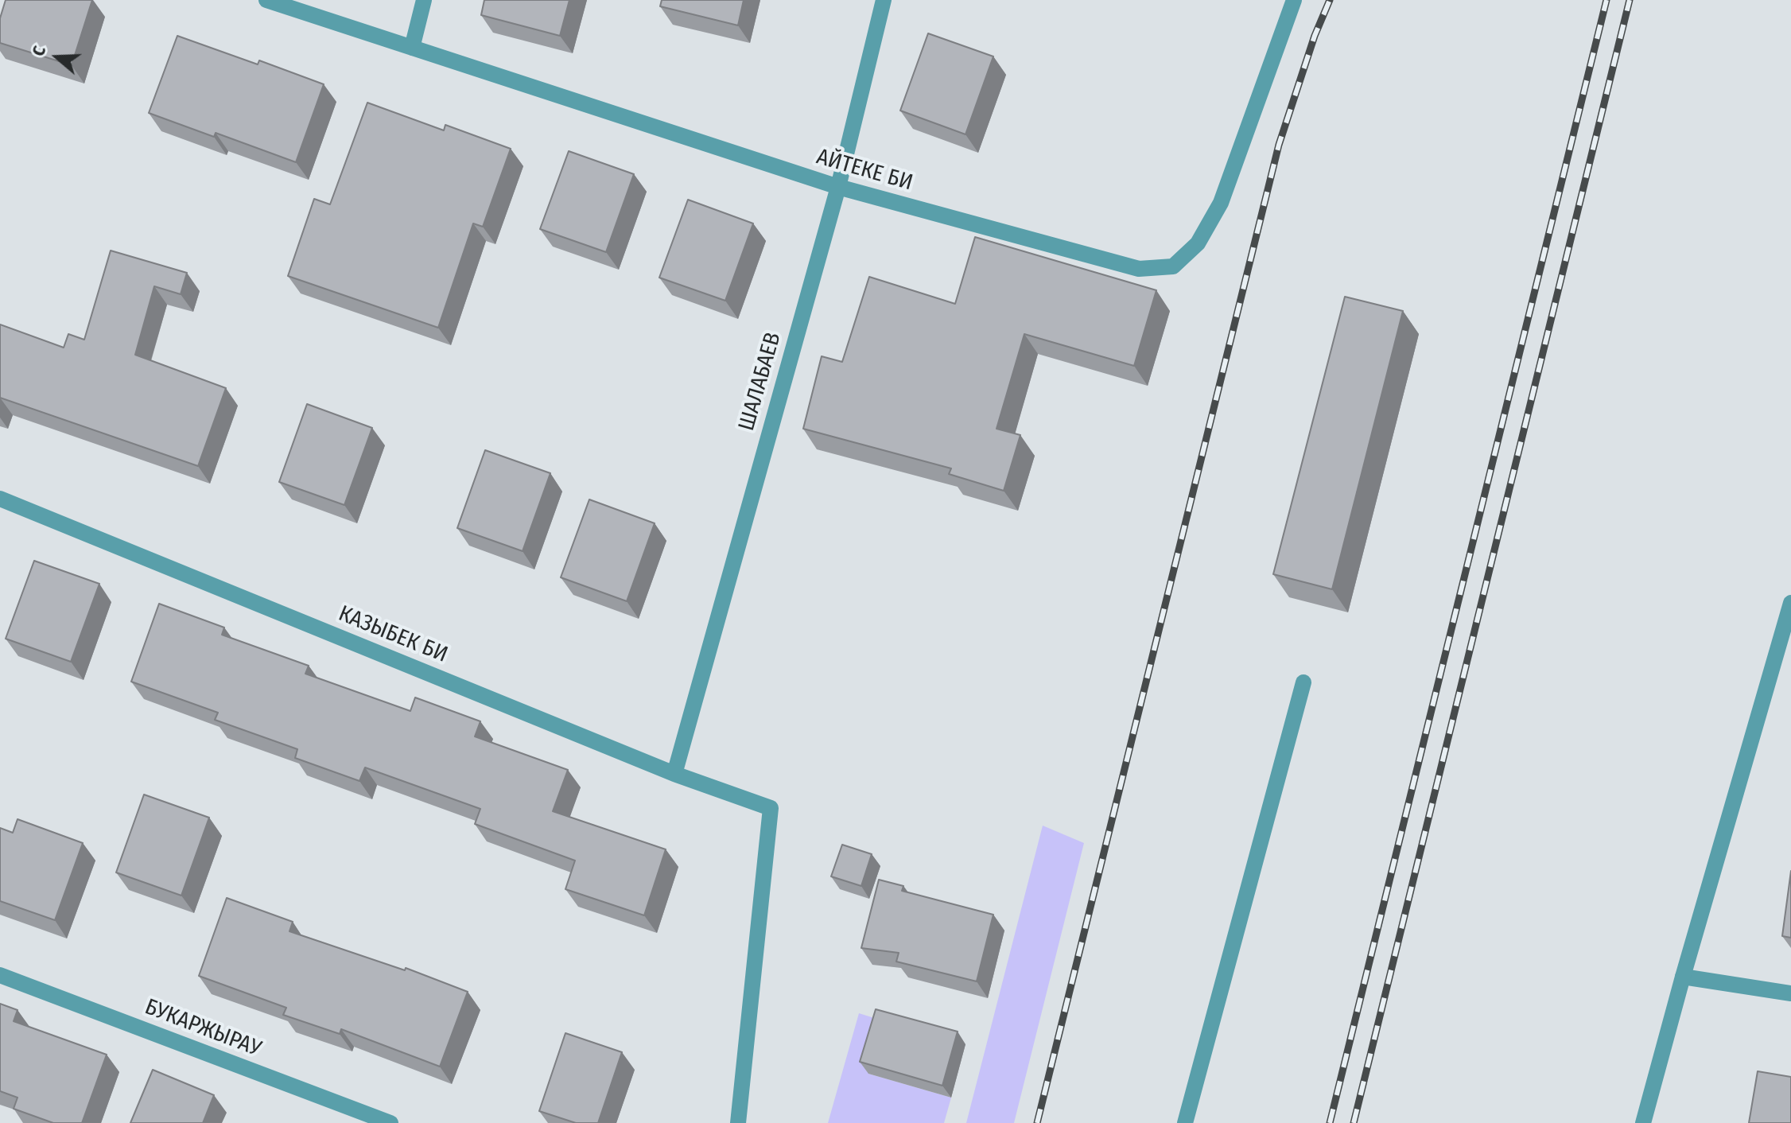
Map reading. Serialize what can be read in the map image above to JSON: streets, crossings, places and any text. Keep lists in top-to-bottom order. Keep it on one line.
{"streets":{"street":["АЙТЕКЕ БИ","ШАЛАБАЕВ","КАЗЫБЕК БИ","БУКАРЖЫРАУ"]},"crossings":[["АЙТЕКЕ БИ","ШАЛАБАЕВ"],["ШАЛАБАЕВ","КАЗЫБЕК БИ"]],"north":"left"}
